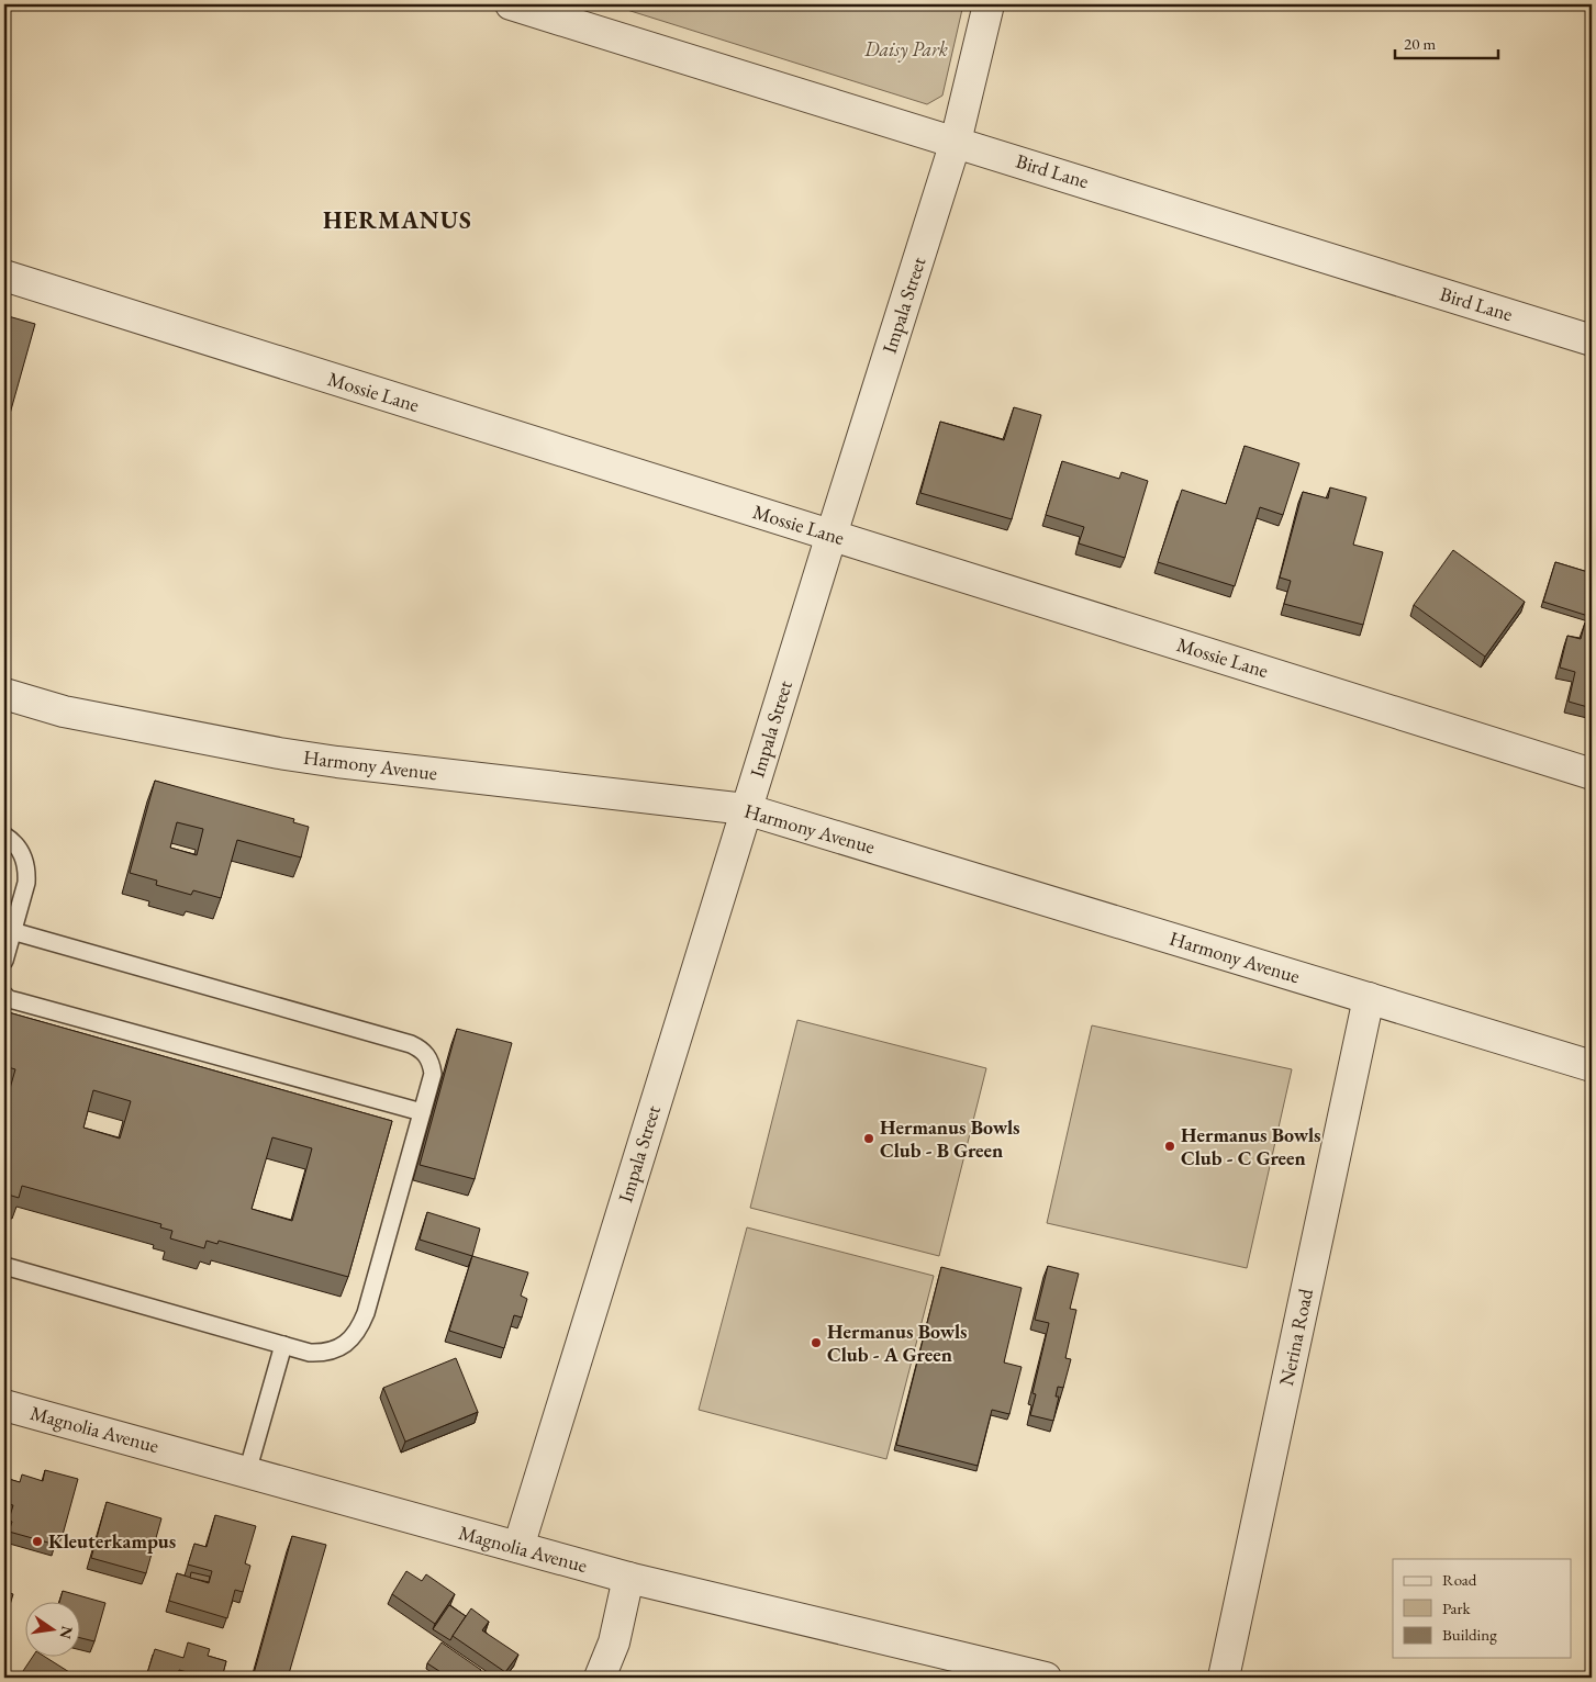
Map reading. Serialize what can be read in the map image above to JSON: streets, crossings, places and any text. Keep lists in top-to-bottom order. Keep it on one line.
{"streets":{"street":["Bird Lane","Impala Street","Mossie Lane","Harmony Avenue","Nerina Road","Magnolia Avenue"]},"crossings":[["Bird Lane","Impala Street"],["Impala Street","Mossie Lane"],["Impala Street","Harmony Avenue"],["Impala Street","Magnolia Avenue"],["Harmony Avenue","Nerina Road"]],"districts":["HERMANUS"],"parks":["Daisy Park"],"places":["Hermanus Bowls Club - B Green","Hermanus Bowls Club - C Green","Hermanus Bowls Club - A Green","Kleuterkampus"],"legend":["Road","Park","Building"],"scale_bar":"20 m","north":"right"}
